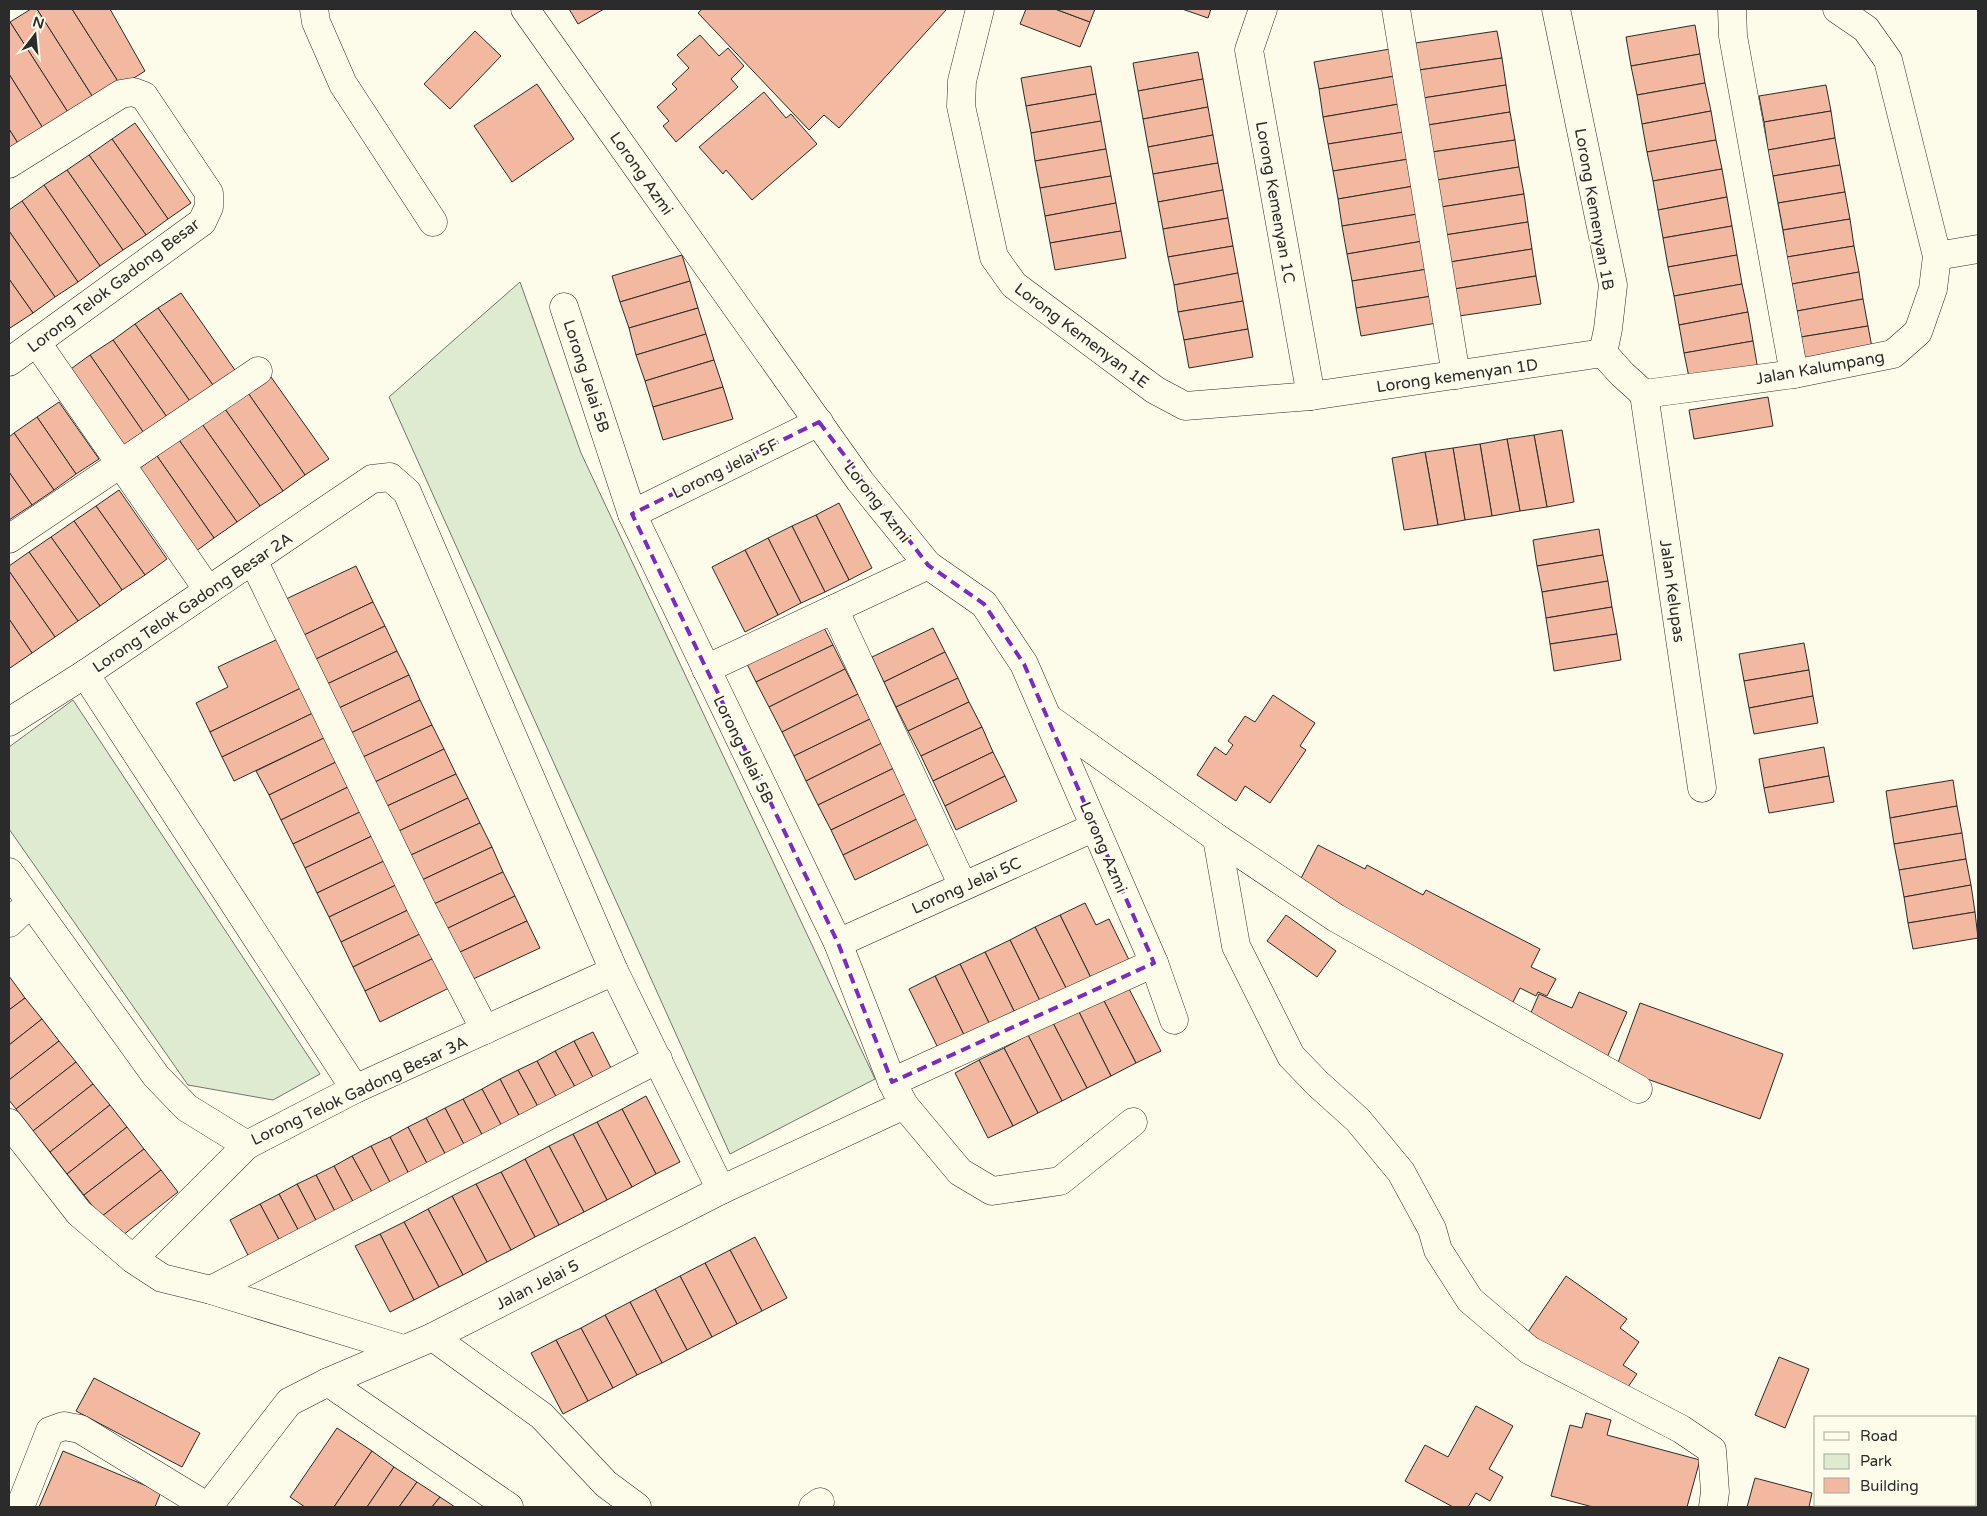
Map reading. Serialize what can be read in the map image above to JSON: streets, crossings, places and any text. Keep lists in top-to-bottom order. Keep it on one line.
{"streets":{"street":["Lorong Azmi","Lorong Kemenyan 1C","Lorong Kemenyan 1B","Lorong Telok Gadong Besar","Lorong Kemenyan 1E","Jalan Kalumpang","Lorong kemenyan 1D","Lorong Jelai 5B","Lorong Jelai 5F","Jalan Kelupas","Lorong Telok Gadong Besar 2A","Lorong Jelai 5C","Lorong Telok Gadong Besar 3A","Jalan Jelai 5"]},"crossings":[["Lorong Azmi","Lorong Jelai 5F"],["Lorong Azmi","Lorong Jelai 5C"],["Lorong Azmi","Jalan Jelai 5"],["Lorong Kemenyan 1C","Lorong Kemenyan 1E"],["Lorong Kemenyan 1C","Lorong kemenyan 1D"],["Lorong Kemenyan 1B","Lorong kemenyan 1D"],["Lorong Kemenyan 1E","Lorong kemenyan 1D"],["Jalan Kalumpang","Jalan Kelupas"],["Lorong Jelai 5B","Lorong Jelai 5F"],["Lorong Jelai 5B","Lorong Jelai 5C"],["Lorong Jelai 5B","Jalan Jelai 5"],["Lorong Telok Gadong Besar 2A","Lorong Telok Gadong Besar 3A"]],"legend":["Road","Park","Building"],"north":"top"}
